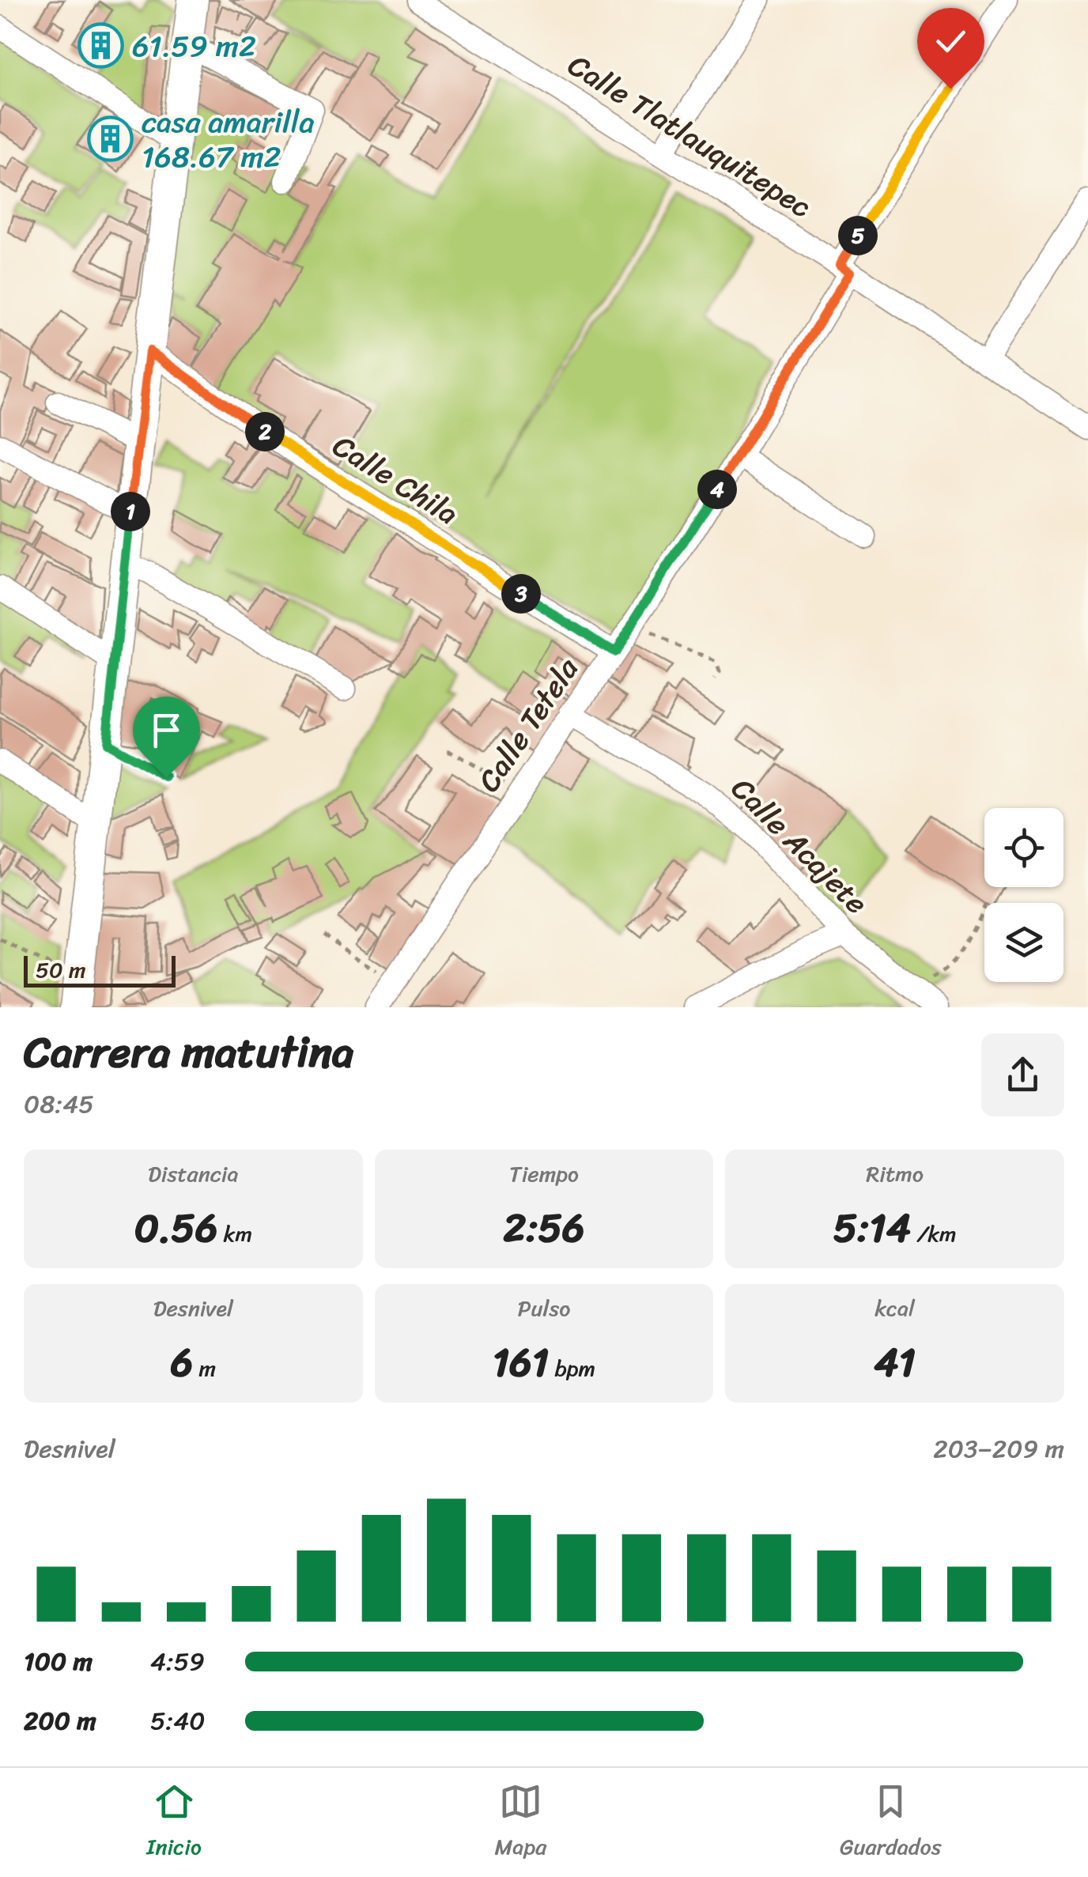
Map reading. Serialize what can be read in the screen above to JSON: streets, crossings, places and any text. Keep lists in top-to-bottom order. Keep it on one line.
{"streets":{"street":["Calle Tlatlauquitepec","Calle Chila","Calle Tetela","Calle Acajete"]},"crossings":[["Calle Tlatlauquitepec","Calle Tetela"],["Calle Chila","Calle Tetela"],["Calle Tetela","Calle Acajete"]],"places":{"building":["61.59 m2","casa amarilla 168.67 m2"]},"scale_bar":"50 m","page":{"pins":["5","2","4","1","3"],"scale":"50 m","heading":["Carrera matutina","08:45"],"stats":[["Distancia","0.56 km"],["Tiempo","2:56"],["Ritmo","5:14 /km"],["Desnivel","6 m"],["Pulso","161 bpm"],["kcal","41"]],"chart":["Desnivel","203–209 m"],"list":[{"name":"100 m","note":"4:59"},{"name":"200 m","note":"5:40"}],"tabs":["Inicio","Mapa","Guardados"]}}
